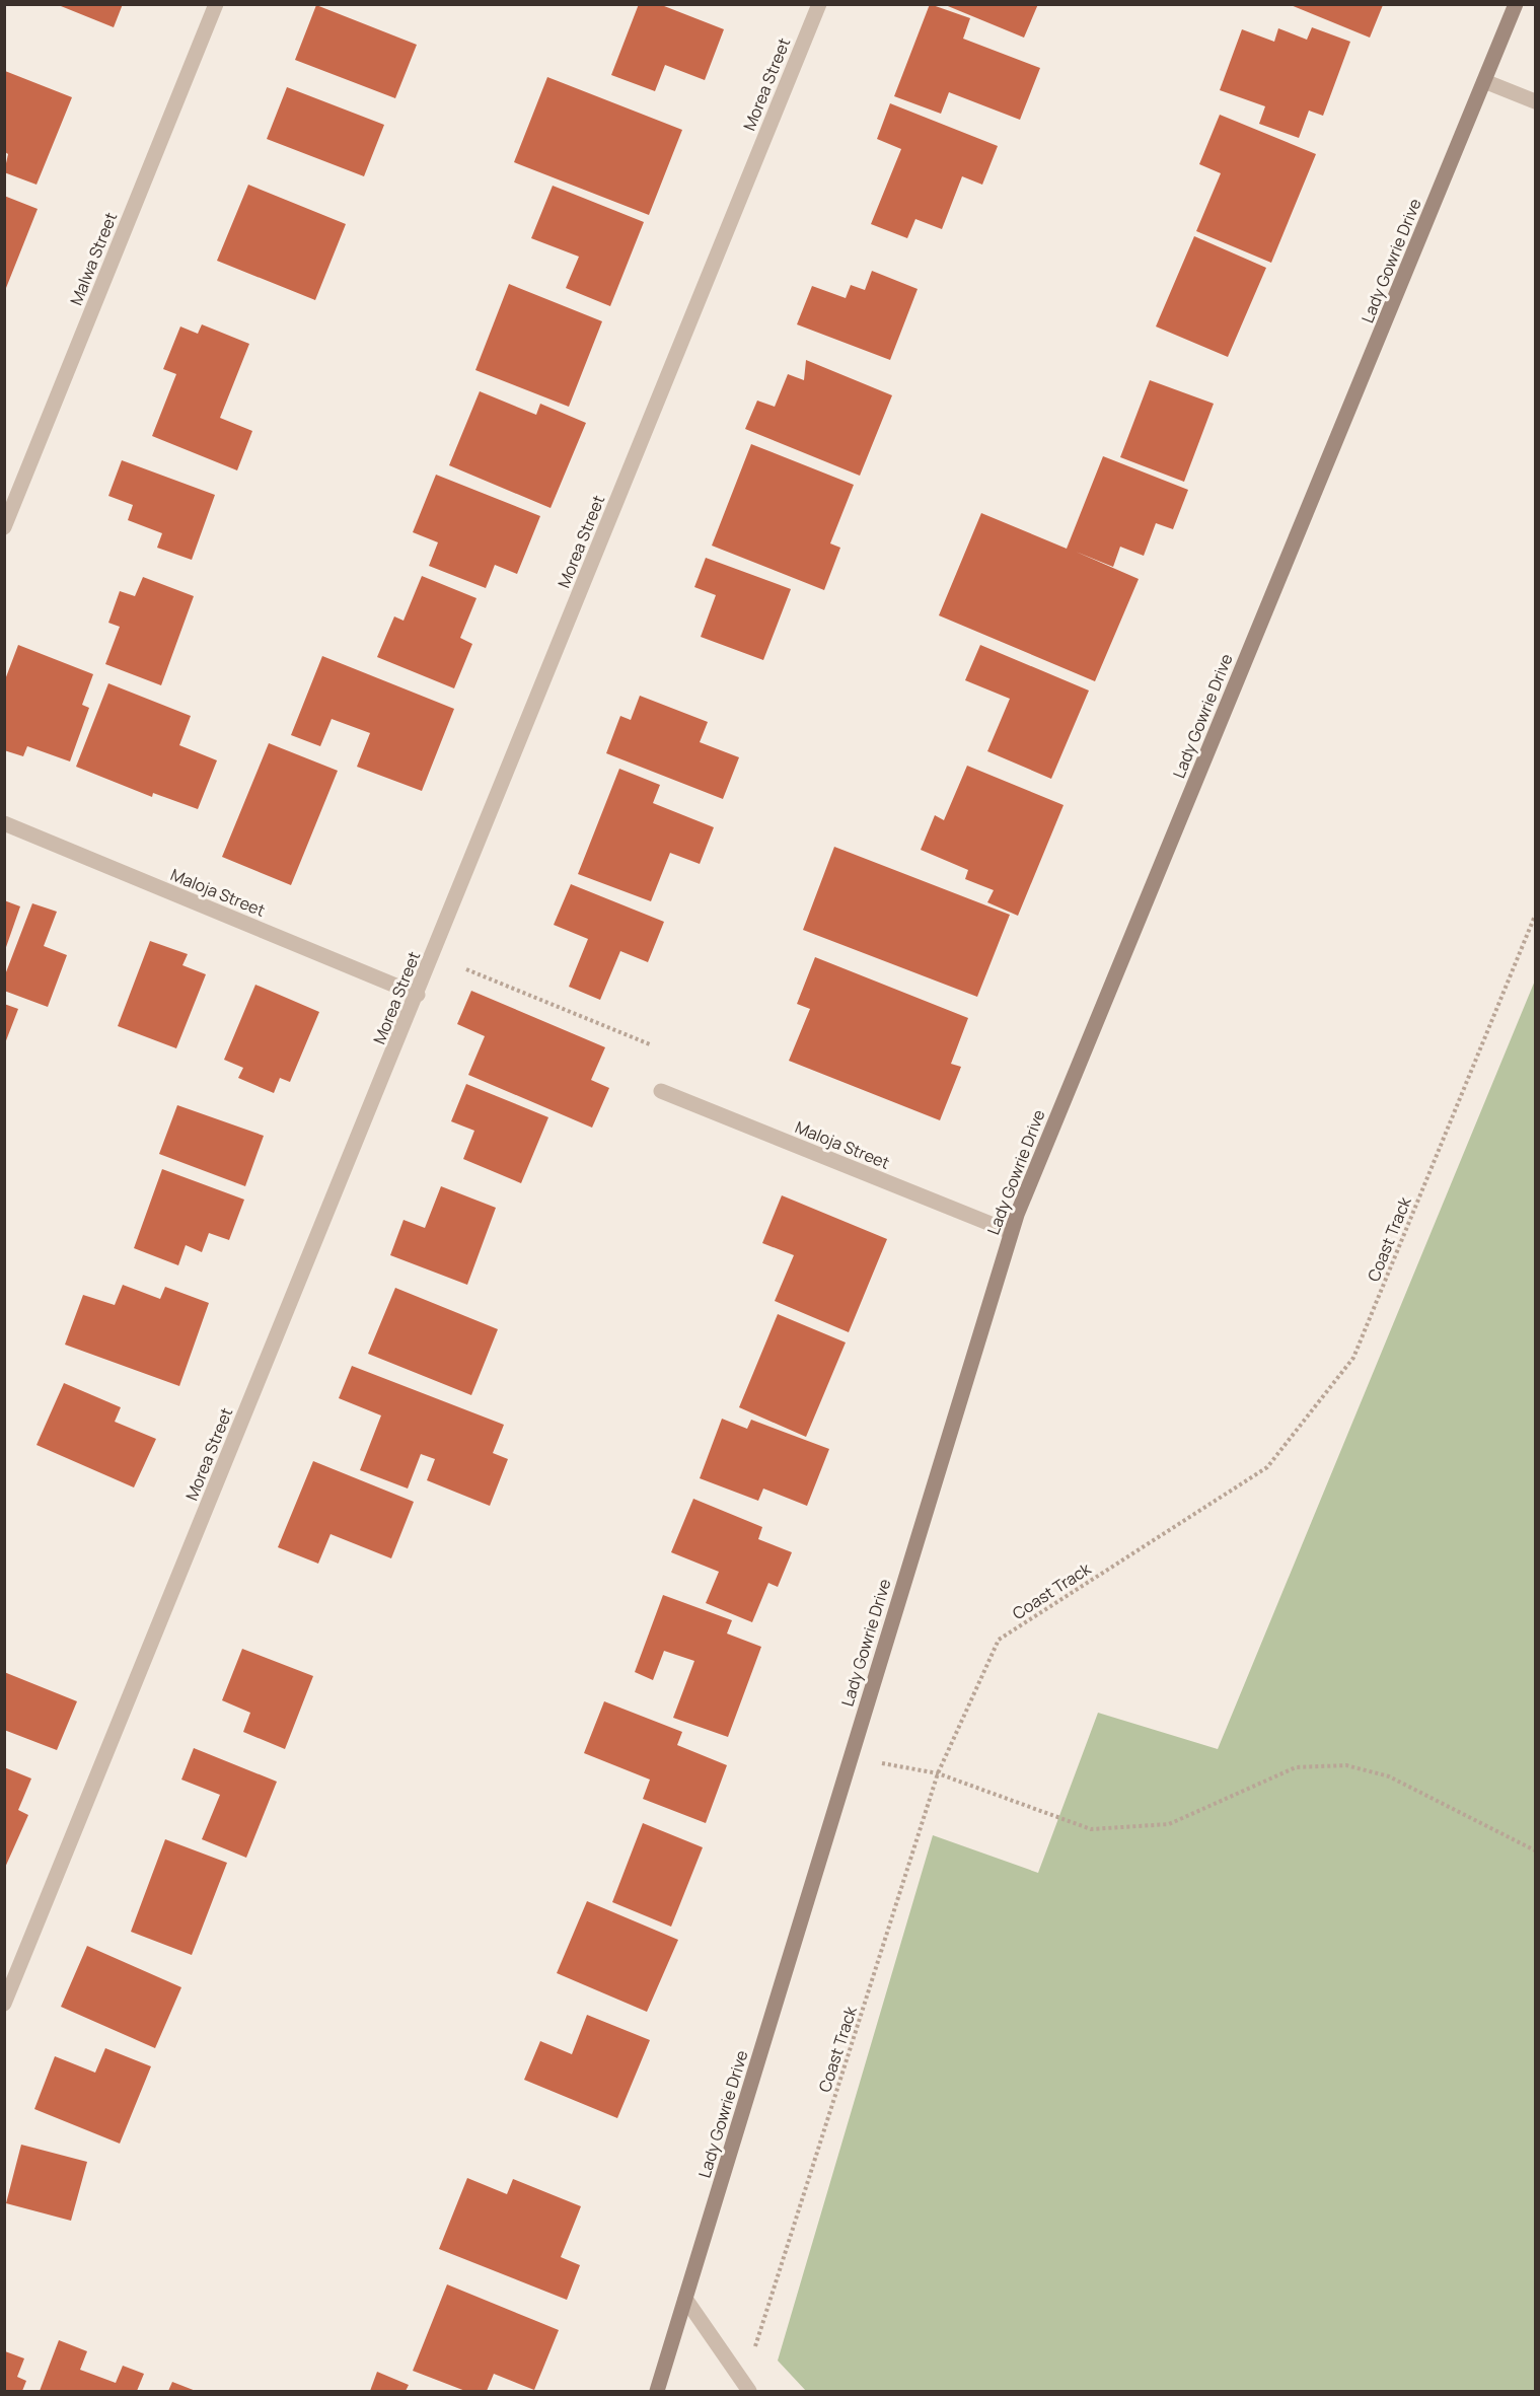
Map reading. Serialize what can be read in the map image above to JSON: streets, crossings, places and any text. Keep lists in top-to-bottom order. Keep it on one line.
{"streets":{"main road":["Lady Gowrie Drive"],"street":["Morea Street","Malwa Street","Maloja Street"],"path":["Coast Track"]},"crossings":[["Morea Street","Maloja Street"],["Lady Gowrie Drive","Maloja Street"]]}
